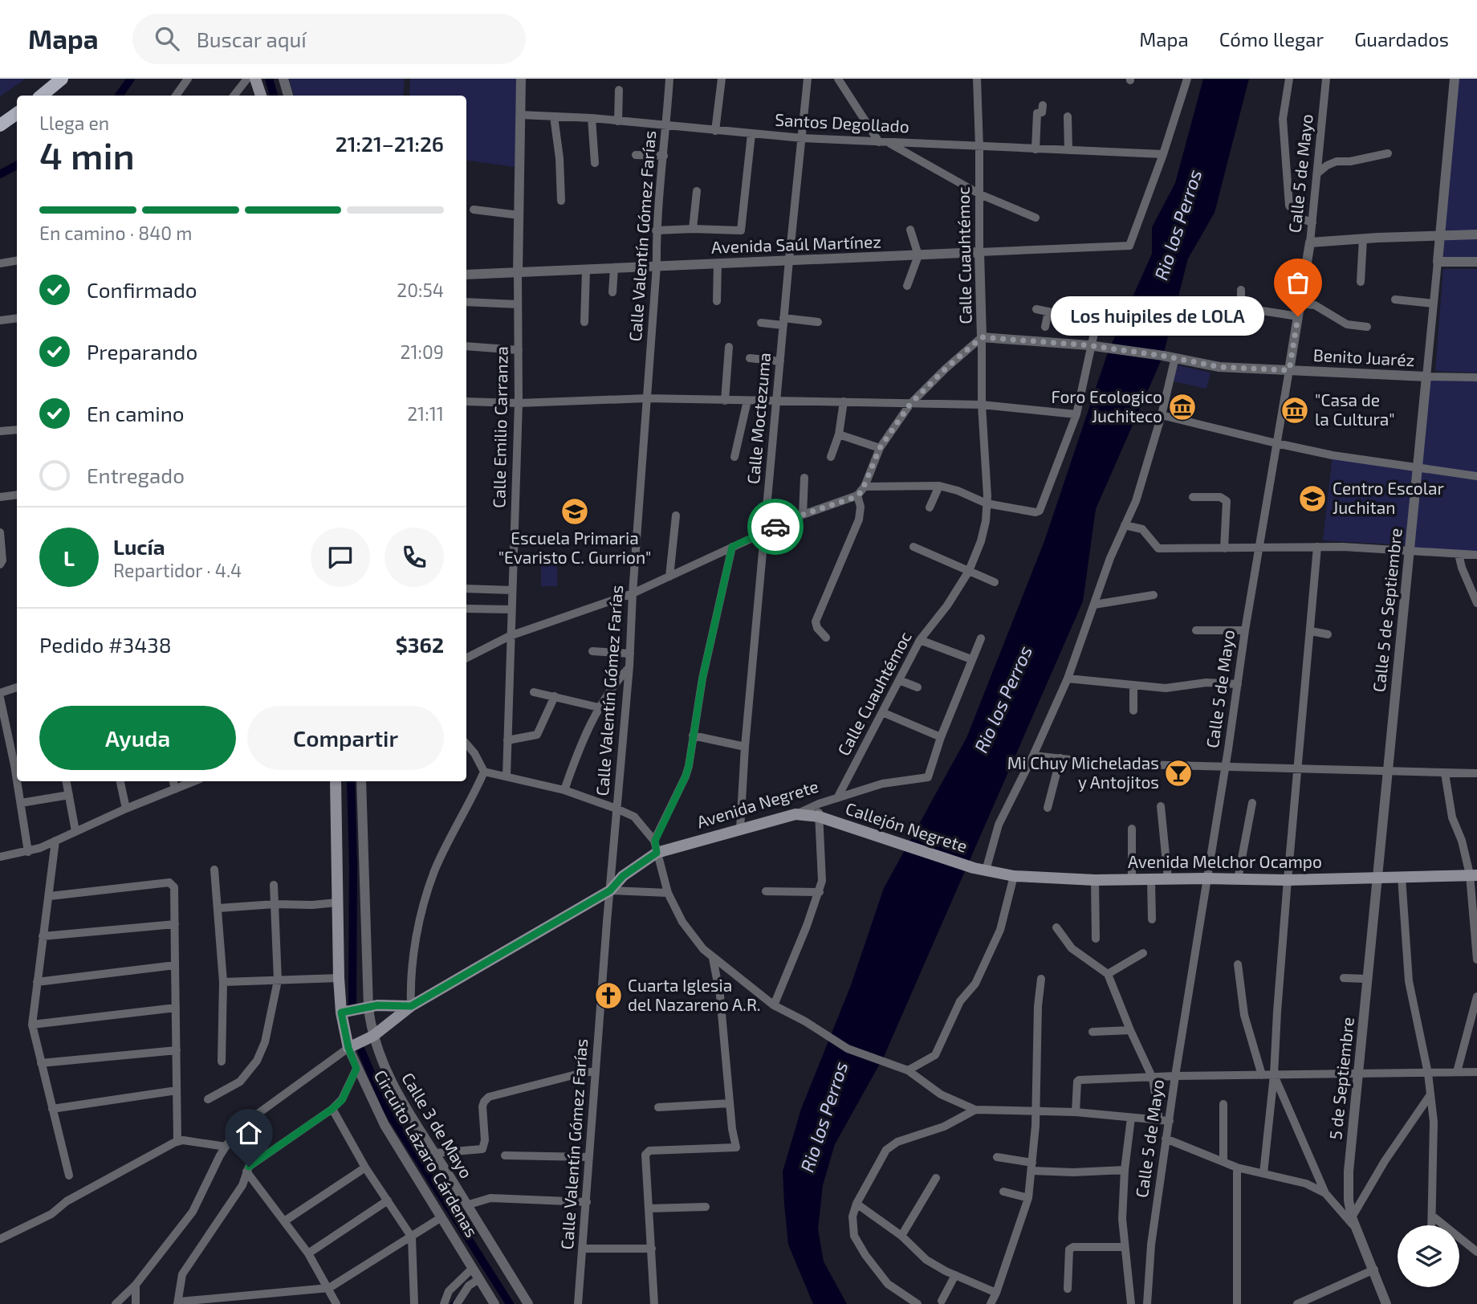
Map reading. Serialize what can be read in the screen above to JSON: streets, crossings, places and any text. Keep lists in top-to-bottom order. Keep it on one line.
{"streets":{"main road":["Avenida Negrete","Callejón Negrete","Avenida Melchor Ocampo","Circuito Lázaro Cárdenas"],"street":["Santos Degollado","Calle 5 de Mayo","Calle Valentín Gómez Farías","Avenida Saúl Martínez","Calle Cuauhtémoc","Benito Juaréz","Calle Moctezuma","Calle Emilio Carranza","Calle 5 de Septiembre","5 de Septiembre","Calle 3 de Mayo"]},"crossings":[["Santos Degollado","Calle Valentín Gómez Farías"],["Santos Degollado","Avenida Saúl Martínez"],["Santos Degollado","Calle Cuauhtémoc"],["Santos Degollado","Calle Moctezuma"],["Santos Degollado","Calle Emilio Carranza"],["Calle 5 de Mayo","Benito Juaréz"],["Calle 5 de Mayo","Avenida Melchor Ocampo"],["Calle Valentín Gómez Farías","Avenida Saúl Martínez"],["Calle Valentín Gómez Farías","Avenida Negrete"],["Avenida Saúl Martínez","Calle Cuauhtémoc"],["Avenida Saúl Martínez","Calle Moctezuma"],["Avenida Saúl Martínez","Calle Emilio Carranza"],["Calle Cuauhtémoc","Benito Juaréz"],["Calle Cuauhtémoc","Avenida Negrete"],["Benito Juaréz","Calle 5 de Septiembre"],["Calle Moctezuma","Avenida Negrete"],["Calle 5 de Septiembre","Avenida Melchor Ocampo"],["Calle 5 de Septiembre","5 de Septiembre"],["Avenida Negrete","Callejón Negrete"],["Avenida Negrete","Calle 3 de Mayo"],["Avenida Negrete","Circuito Lázaro Cárdenas"],["Callejón Negrete","Avenida Melchor Ocampo"],["Avenida Melchor Ocampo","5 de Septiembre"]],"water":["Rio los Perros"],"places":{"other":["Los huipiles de LOLA"],"museum":["Foro Ecologico Juchiteco","\"Casa de la Cultura\""],"school or university":["Centro Escolar Juchitan","Escuela Primaria \"Evaristo C. Gurrion\""],"bar":["Mi Chuy Micheladas y Antojitos"],"church":["Cuarta Iglesia del Nazareno A.R."]},"page":{"header":"Mapa","search":"Buscar aquí","nav":["Mapa","Cómo llegar","Guardados"],"heading":["4 min","Llega en","21:21–21:26"],"panel":["Lucía","Repartidor · 4.4","Pedido #3438","$362"],"bar":"En camino · 840 m","list":[["Confirmado","20:54"],["Preparando","21:09"],["En camino","21:11"],"Entregado"],"bubble":"Los huipiles de LOLA","round":"L","buttons":["Ayuda","Compartir"]}}
